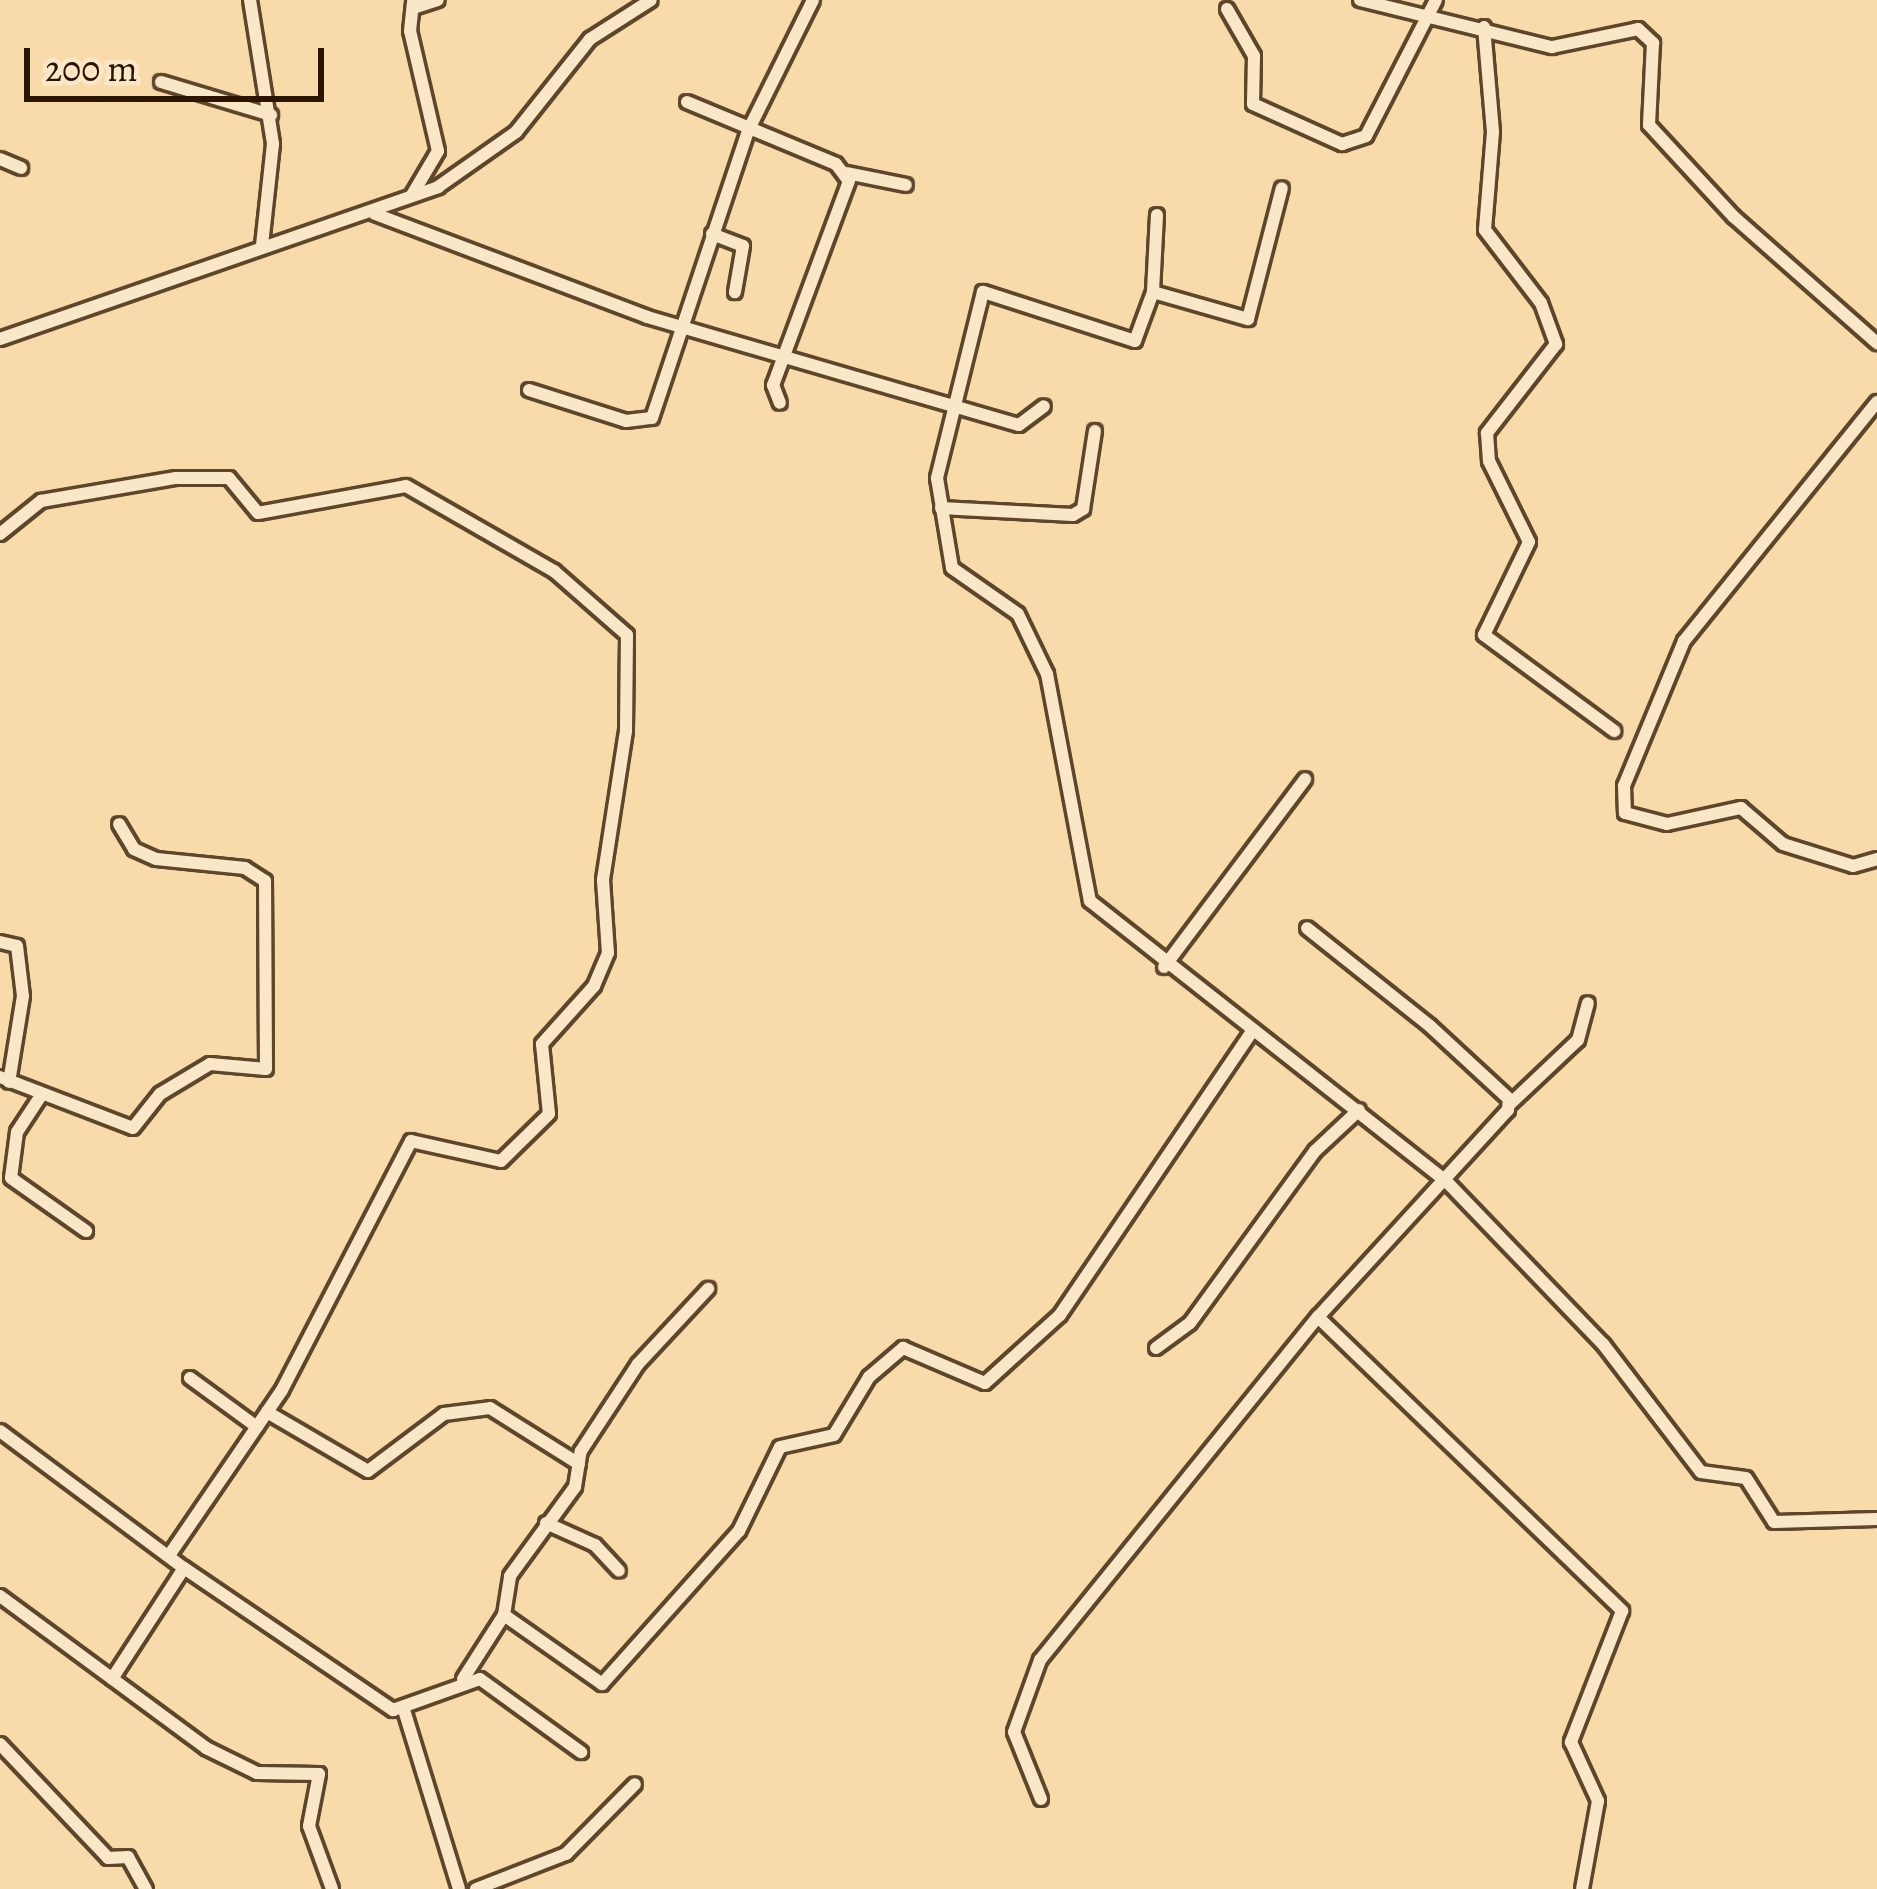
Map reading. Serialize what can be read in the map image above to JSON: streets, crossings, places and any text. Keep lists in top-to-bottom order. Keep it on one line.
{"scale_bar":"200 m"}
